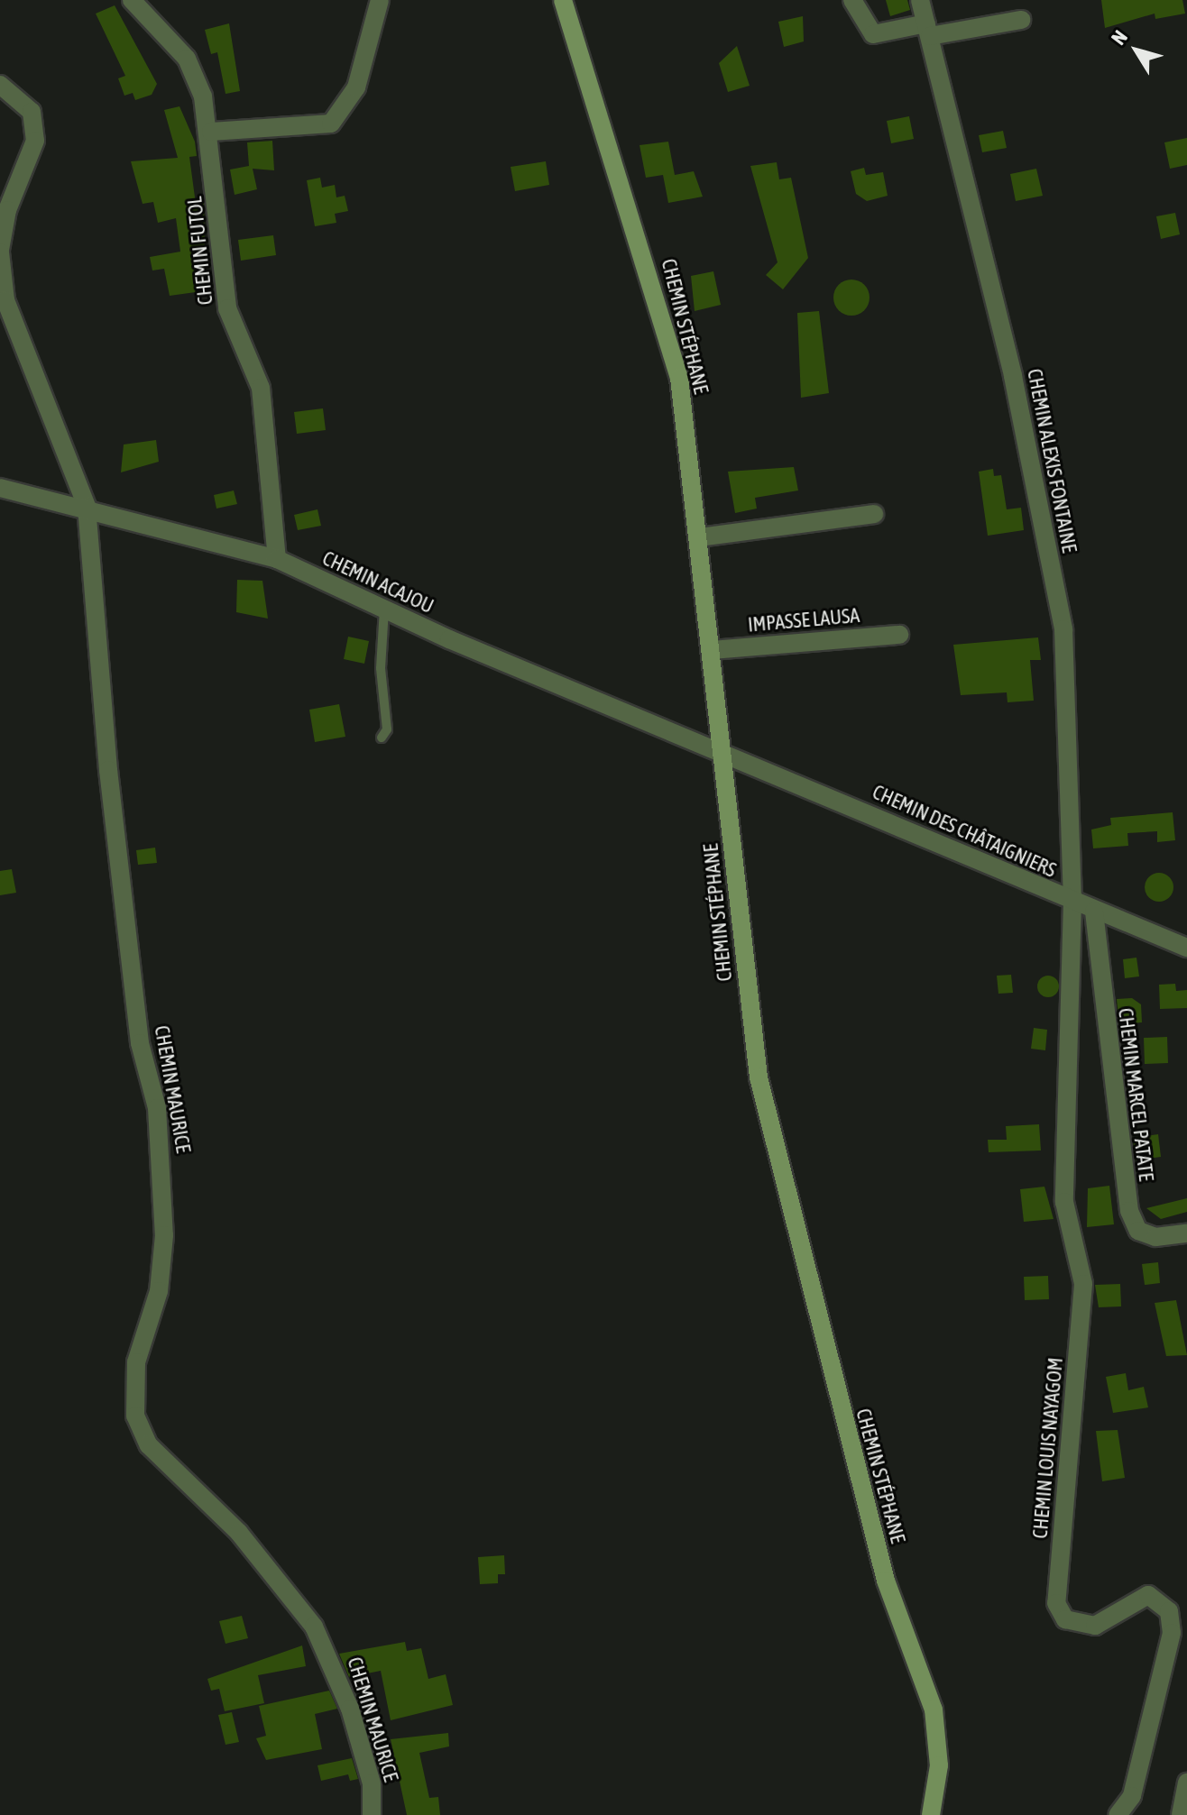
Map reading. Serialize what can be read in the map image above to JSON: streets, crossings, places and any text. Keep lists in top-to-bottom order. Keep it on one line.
{"streets":{"main road":["CHEMIN STÉPHANE"],"street":["CHEMIN FUTOL","CHEMIN ALEXIS FONTAINE","CHEMIN ACAJOU","IMPASSE LAUSA","CHEMIN DES CHÂTAIGNIERS","CHEMIN MAURICE","CHEMIN MARCEL PATATE","CHEMIN LOUIS NAYAGOM"]},"crossings":[["CHEMIN FUTOL","CHEMIN ACAJOU"],["CHEMIN STÉPHANE","CHEMIN ACAJOU"],["CHEMIN STÉPHANE","IMPASSE LAUSA"],["CHEMIN STÉPHANE","CHEMIN DES CHÂTAIGNIERS"],["CHEMIN ALEXIS FONTAINE","CHEMIN DES CHÂTAIGNIERS"],["CHEMIN ALEXIS FONTAINE","CHEMIN LOUIS NAYAGOM"],["CHEMIN ACAJOU","CHEMIN DES CHÂTAIGNIERS"],["CHEMIN ACAJOU","CHEMIN MAURICE"],["CHEMIN DES CHÂTAIGNIERS","CHEMIN MARCEL PATATE"],["CHEMIN DES CHÂTAIGNIERS","CHEMIN LOUIS NAYAGOM"]],"north":"top left"}
